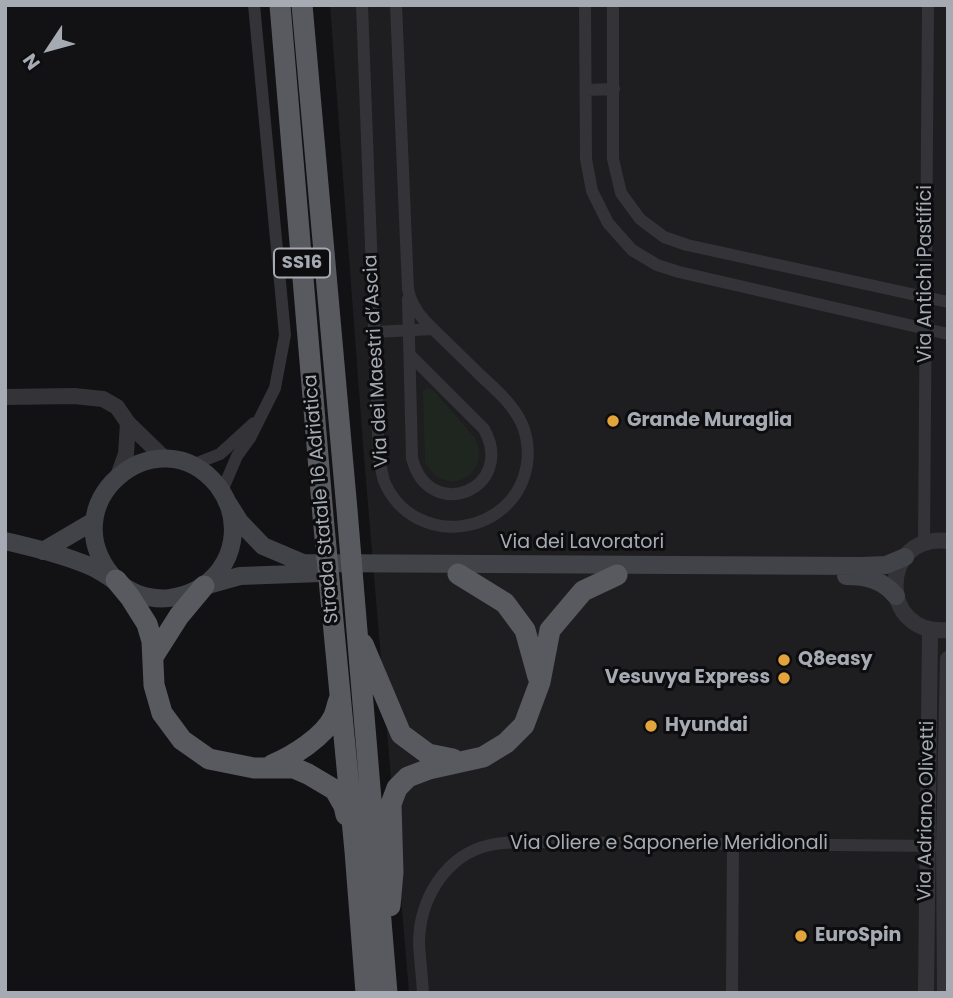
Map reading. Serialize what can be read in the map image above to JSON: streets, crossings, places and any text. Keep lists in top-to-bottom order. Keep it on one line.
{"streets":{"highway":["SS16","Strada Statale 16 Adriatica"],"main road":["Via dei Lavoratori"],"street":["Via Antichi Pastifici","Via dei Maestri d’Ascia","Via Adriano Olivetti","Via Oliere e Saponerie Meridionali"]},"crossings":[["Via Adriano Olivetti","Via Oliere e Saponerie Meridionali"]],"places":["Grande Muraglia","Q8easy","Vesuvya Express","Hyundai","EuroSpin"],"north":"bottom left"}
